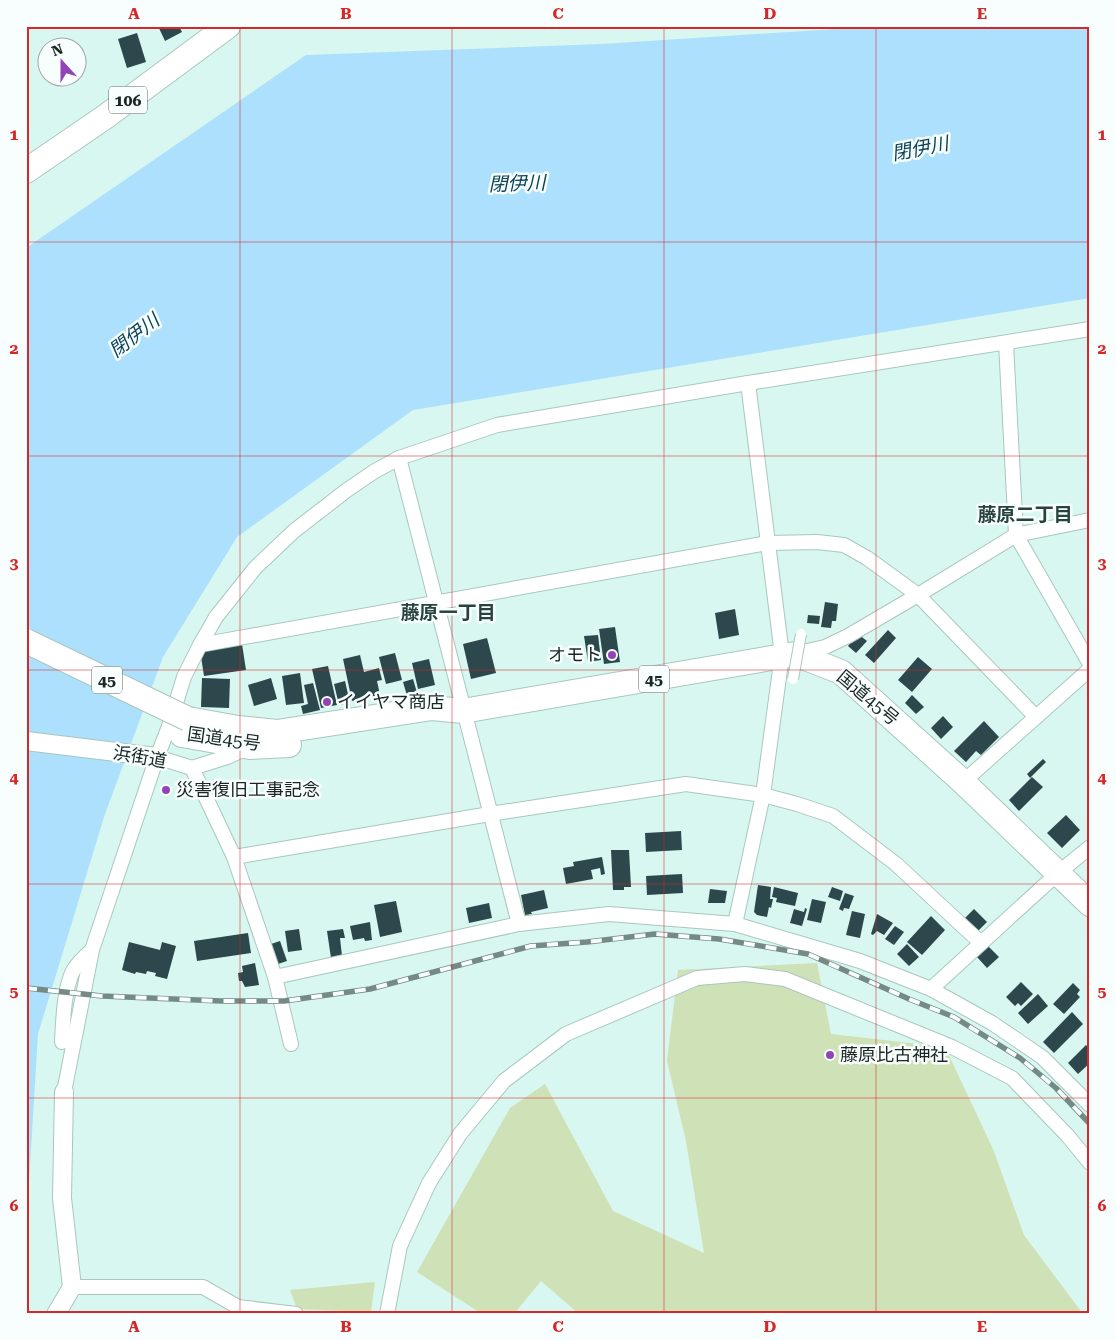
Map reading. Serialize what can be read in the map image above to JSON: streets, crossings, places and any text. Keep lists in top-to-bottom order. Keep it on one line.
{"streets":{"highway":["106","45","国道45号"],"street":["浜街道"]},"crossings":[["国道45号","浜街道"]],"districts":["藤原二丁目","藤原一丁目"],"water":["閉伊川"],"places":["オモト","イイヤマ商店","災害復旧工事記念","藤原比古神社"],"north":"top","grid":{"columns":["A","B","C","D","E"],"rows":["1","2","3","4","5","6"]}}
